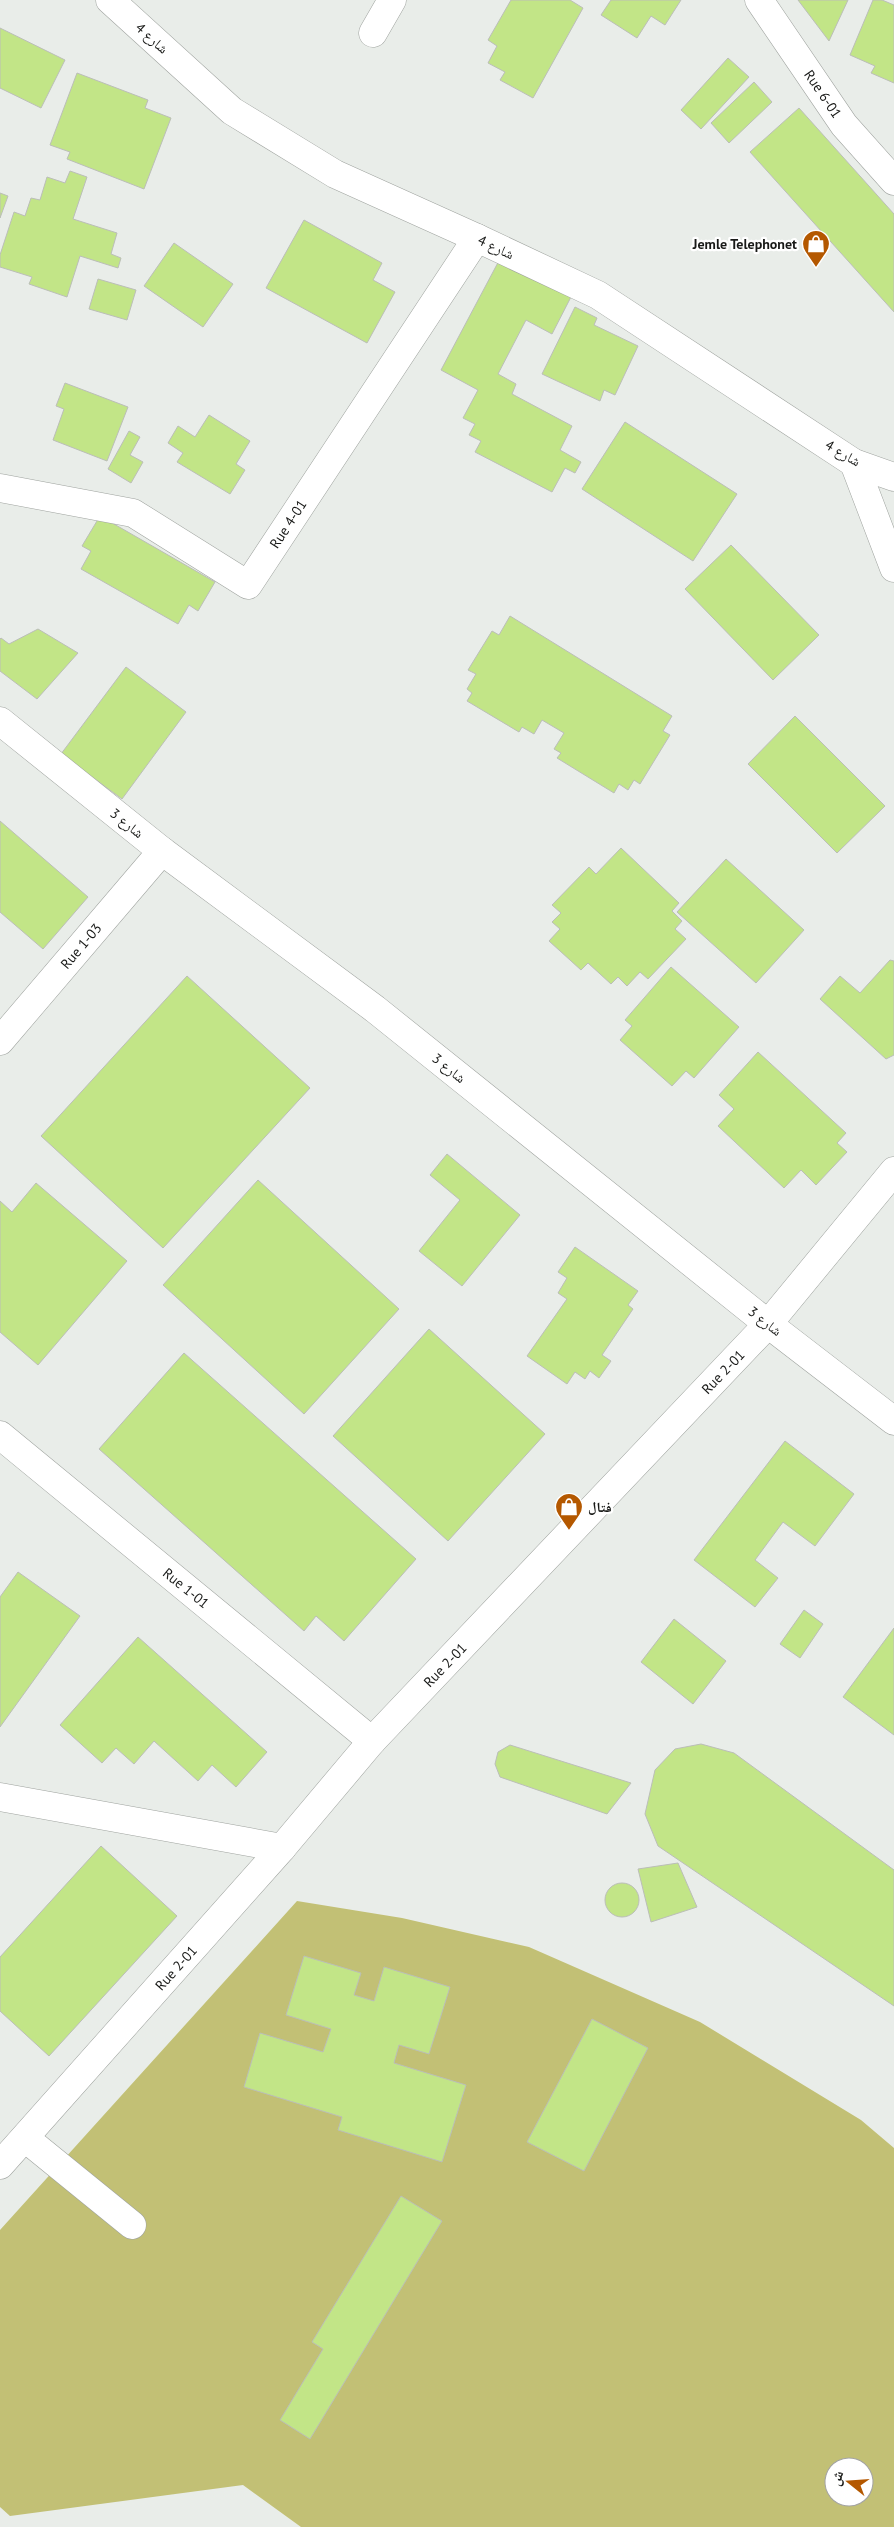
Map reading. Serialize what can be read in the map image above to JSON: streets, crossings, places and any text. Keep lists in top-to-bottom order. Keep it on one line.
{"streets":{"street":["شارع 4","Rue 6-01","Rue 4-01","شارع 3","Rue 1-03","Rue 2-01","Rue 1-01"]},"crossings":[["شارع 4","Rue 4-01"],["شارع 3","Rue 1-03"],["شارع 3","Rue 2-01"],["Rue 2-01","Rue 1-01"]],"places":{"shop":["Jemle Telephonet","فتال"]},"north":"left"}
